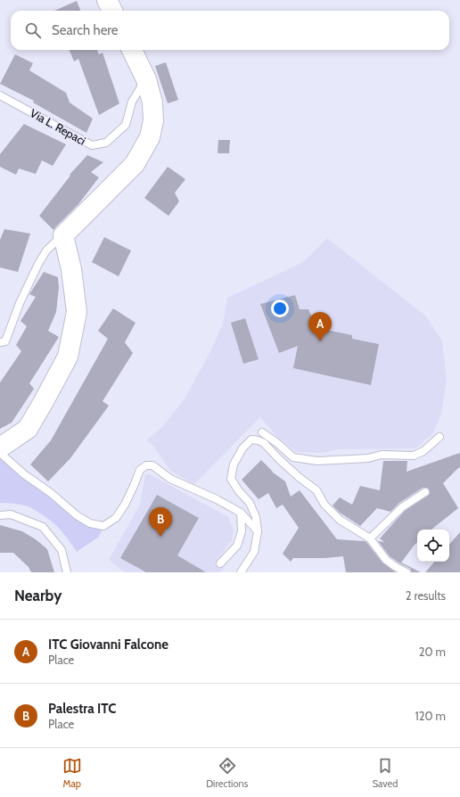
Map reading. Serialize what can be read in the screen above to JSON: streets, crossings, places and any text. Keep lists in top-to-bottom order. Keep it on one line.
{"streets":{"lane":["Via L. Repaci"]},"page":{"search":"Search here","pins":["A","B"],"heading":["Nearby","2 results"],"list":[{"mark":"A","name":"ITC Giovanni Falcone","note":"Place","value":"20 m"},{"mark":"B","name":"Palestra ITC","note":"Place","value":"120 m"}],"nav":["Map","Directions","Saved"]}}
